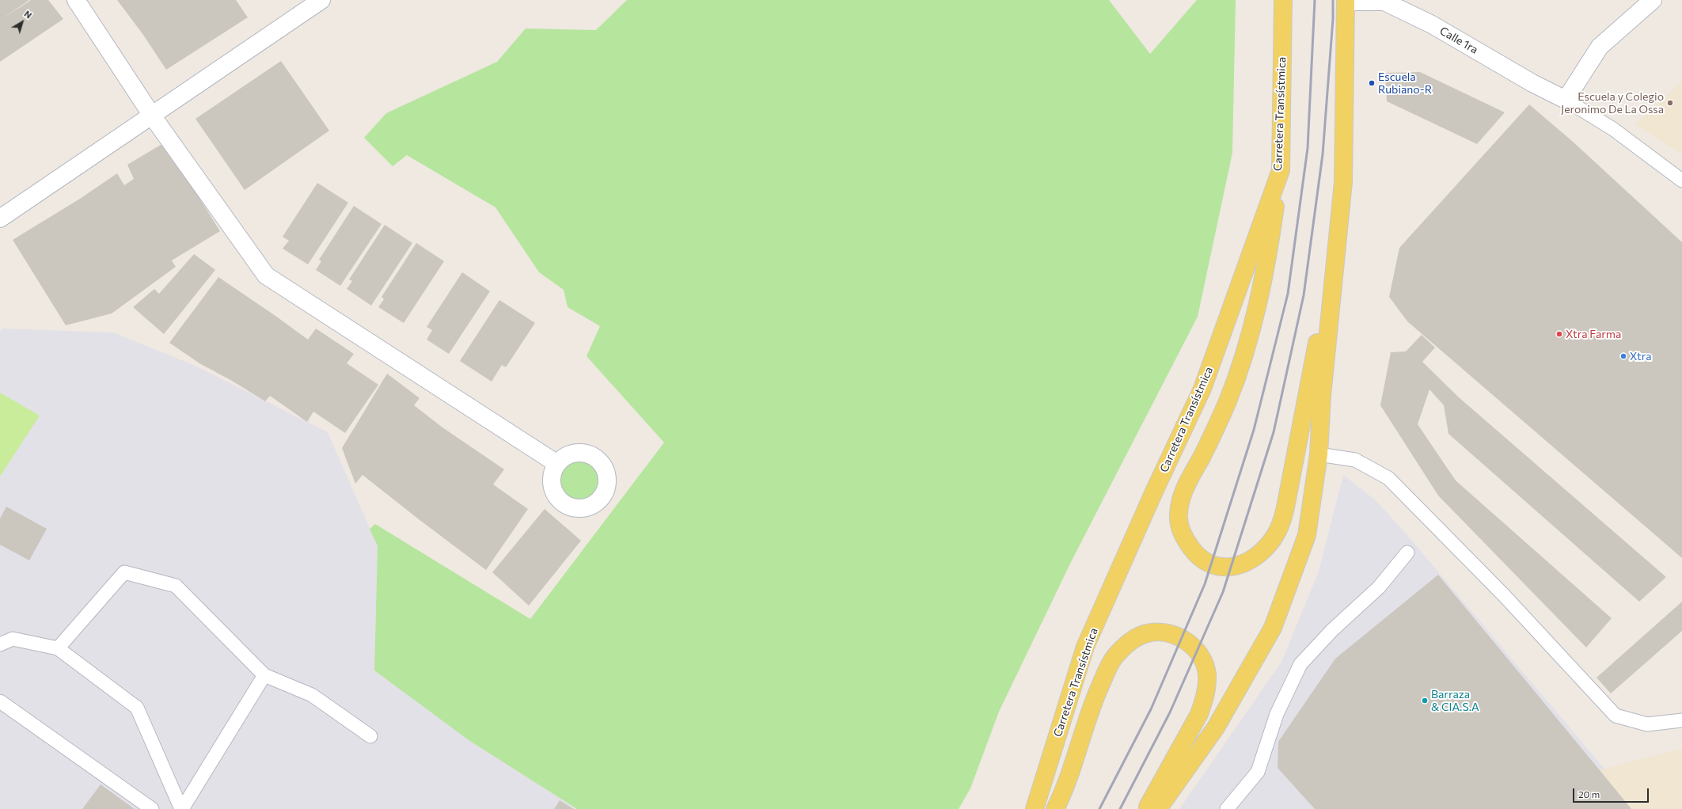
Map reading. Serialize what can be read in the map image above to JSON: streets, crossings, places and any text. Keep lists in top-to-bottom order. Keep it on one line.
{"streets":{"main road":["Carretera Transístmica"],"street":["Calle 1ra"]},"places":["Escuela Rubiano-R","Escuela y Colegio Jeronimo De La Ossa","Xtra Farma","Xtra","Barraza & CIA.S.A"],"scale_bar":"20 m","north":"top right"}
